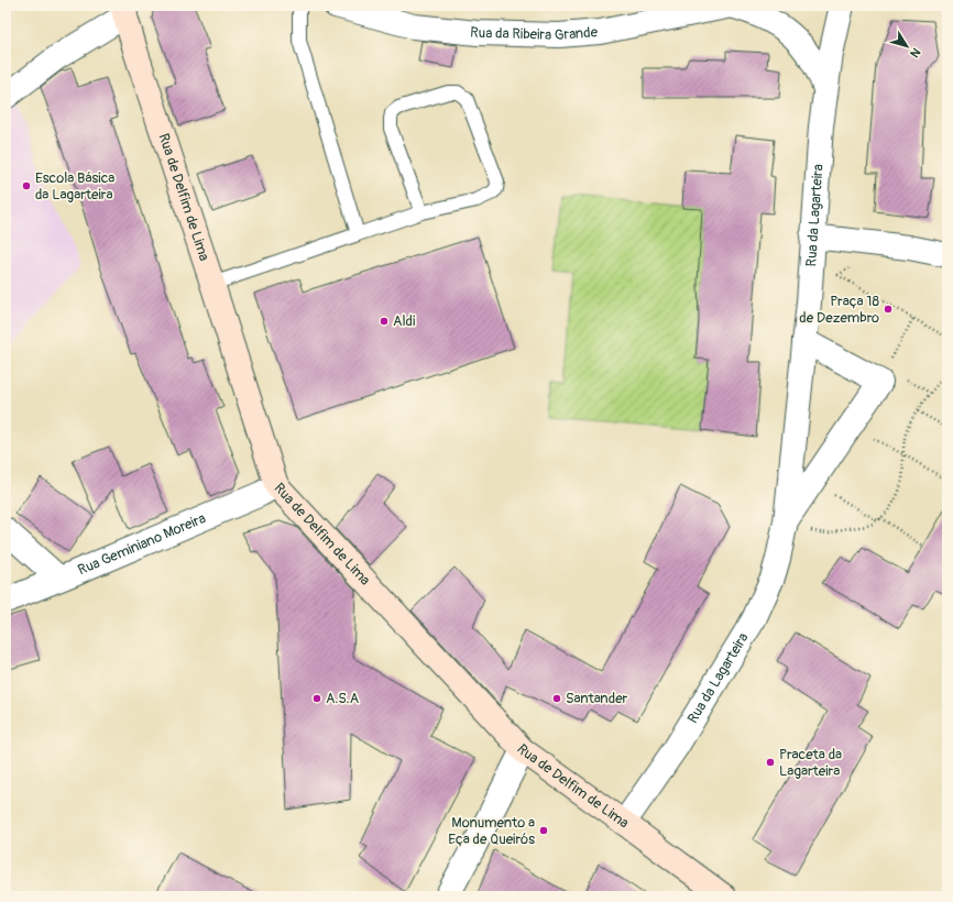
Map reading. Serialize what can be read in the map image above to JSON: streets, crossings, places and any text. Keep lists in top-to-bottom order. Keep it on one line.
{"streets":{"main road":["Rua de Delfim de Lima"],"street":["Rua da Ribeira Grande","Rua da Lagarteira","Rua Geminiano Moreira"]},"crossings":[["Rua da Ribeira Grande","Rua da Lagarteira"],["Rua de Delfim de Lima","Rua da Lagarteira"],["Rua de Delfim de Lima","Rua Geminiano Moreira"]],"places":["Escola Básica da Lagarteira","Praça 18 de Dezembro","Aldi","A.S.A","Santander","Praceta da Lagarteira","Monumento a Eça de Queirós"],"north":"bottom right"}
